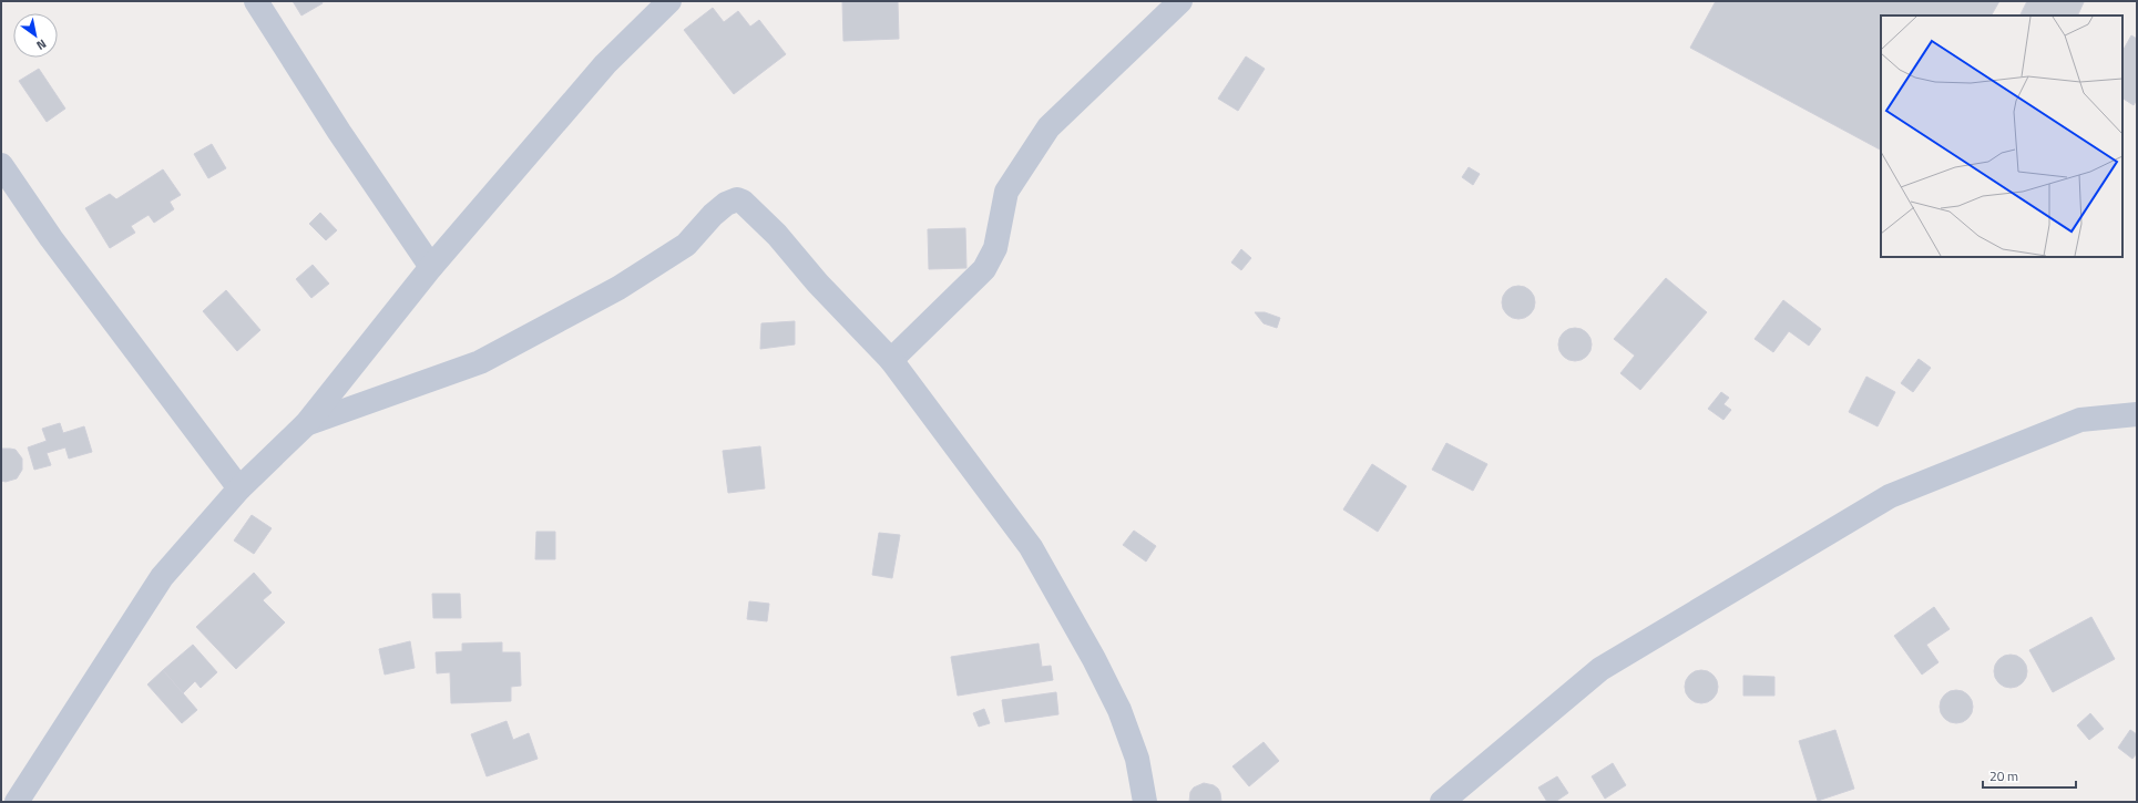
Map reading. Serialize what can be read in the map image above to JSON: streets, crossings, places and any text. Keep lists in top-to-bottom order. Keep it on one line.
{"scale_bar":"20 m","north":"bottom right"}
